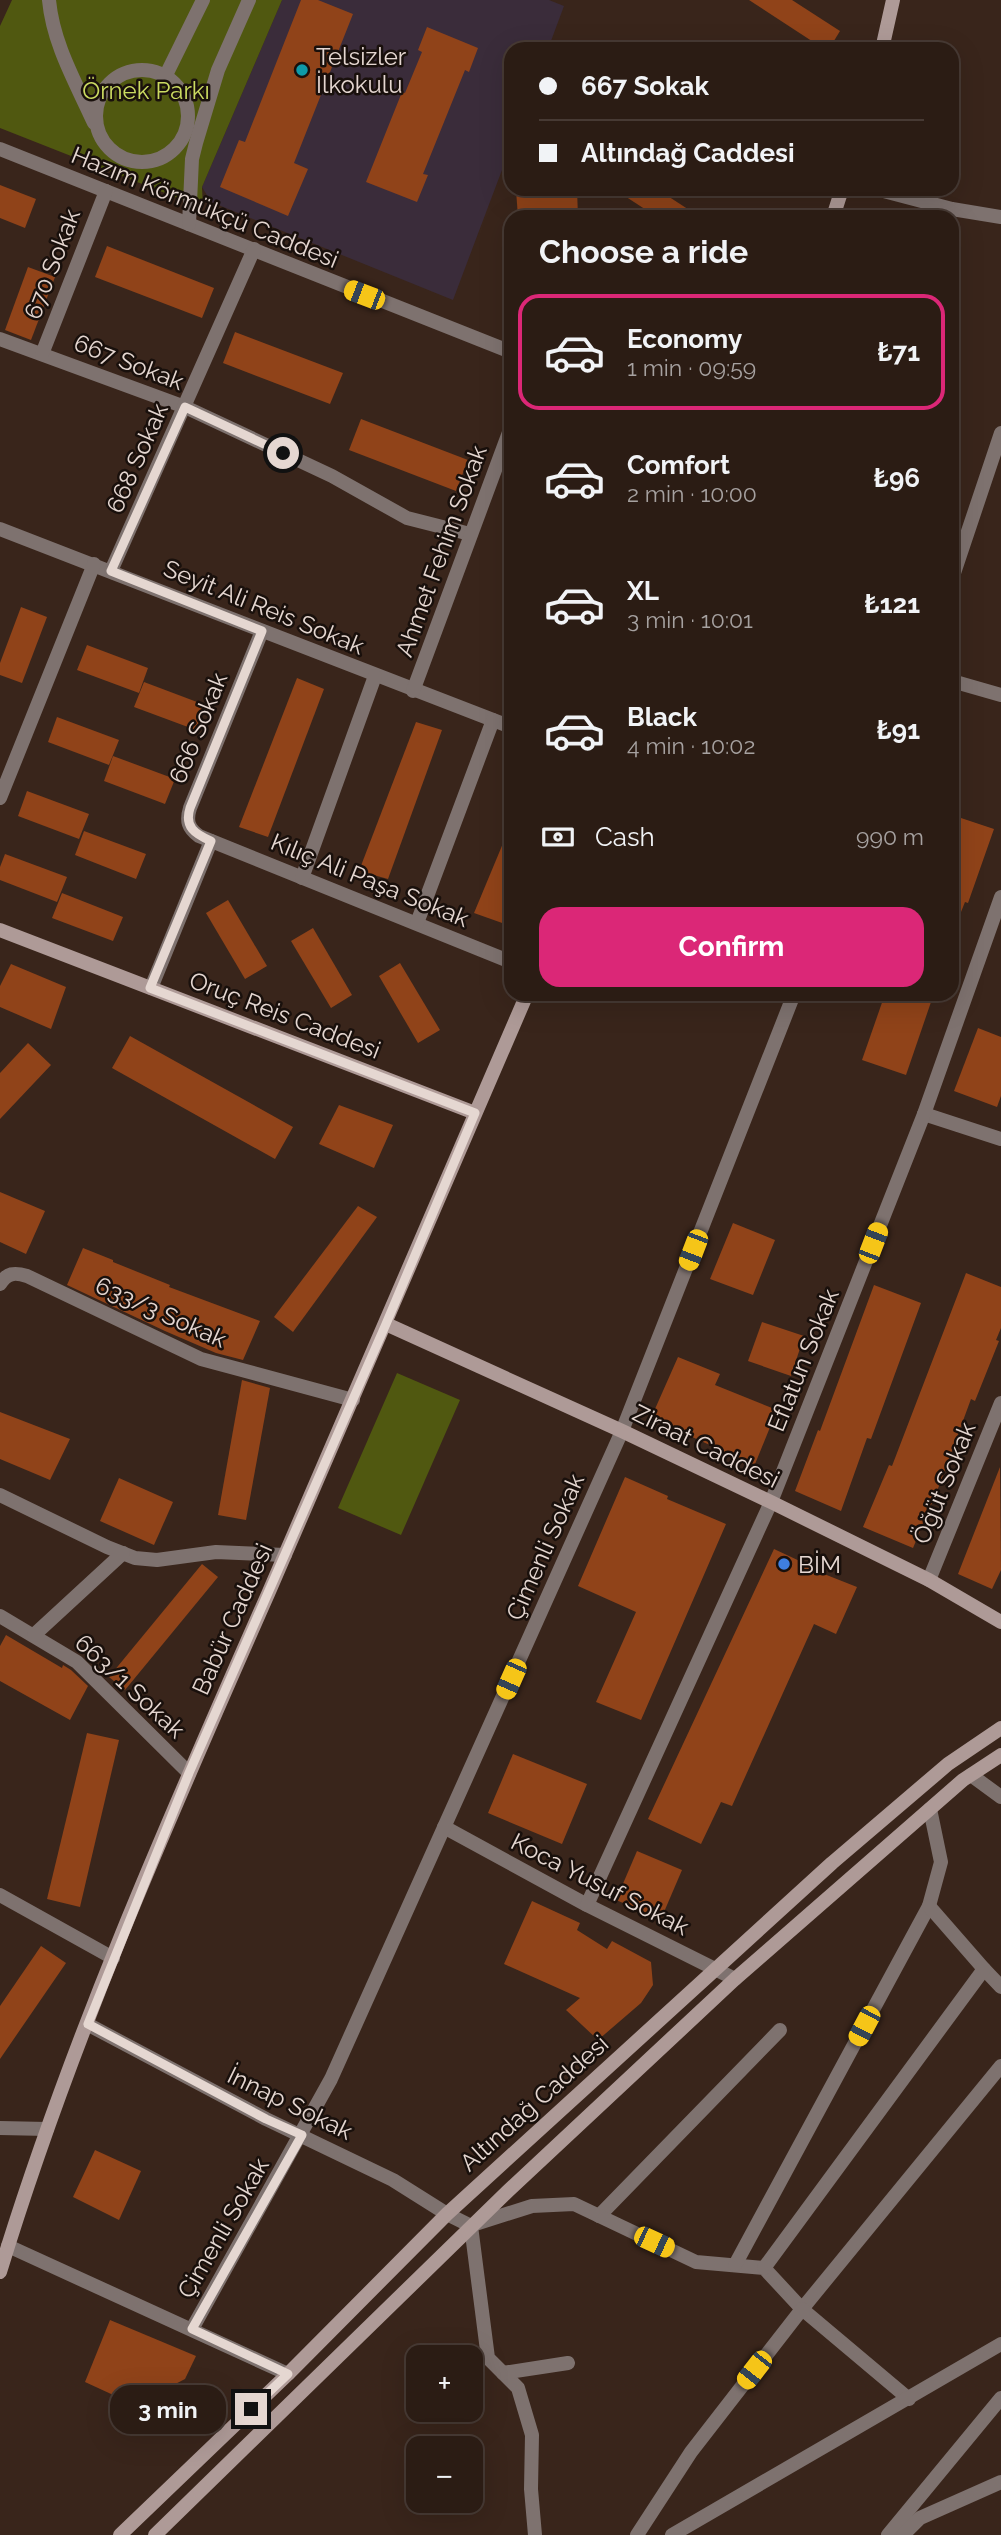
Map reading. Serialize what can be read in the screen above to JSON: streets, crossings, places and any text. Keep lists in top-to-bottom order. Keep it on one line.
{"streets":{"main road":["Oruç Reis Caddesi","Ziraat Caddesi","Babür Caddesi","Altındağ Caddesi"],"street":["Hazım Körmükçü Caddesi","670 Sokak","667 Sokak","668 Sokak","Ahmet Fehim Sokak","Seyit Ali Reis Sokak","666 Sokak","Kılıç Ali Paşa Sokak","633/3 Sokak","Eflatun Sokak","Öğüt Sokak","Çimenli Sokak","663/1 Sokak","Koca Yusuf Sokak","İnnap Sokak"]},"crossings":[["Hazım Körmükçü Caddesi","670 Sokak"],["Hazım Körmükçü Caddesi","668 Sokak"],["670 Sokak","667 Sokak"],["667 Sokak","668 Sokak"],["667 Sokak","Ahmet Fehim Sokak"],["668 Sokak","Seyit Ali Reis Sokak"],["Ahmet Fehim Sokak","Seyit Ali Reis Sokak"],["Seyit Ali Reis Sokak","666 Sokak"],["666 Sokak","Kılıç Ali Paşa Sokak"],["Oruç Reis Caddesi","Babür Caddesi"],["633/3 Sokak","Babür Caddesi"],["Eflatun Sokak","Ziraat Caddesi"],["Eflatun Sokak","Koca Yusuf Sokak"],["Ziraat Caddesi","Öğüt Sokak"],["Ziraat Caddesi","Çimenli Sokak"],["Ziraat Caddesi","Babür Caddesi"],["Çimenli Sokak","Koca Yusuf Sokak"],["Çimenli Sokak","İnnap Sokak"],["Babür Caddesi","663/1 Sokak"],["Babür Caddesi","İnnap Sokak"],["Koca Yusuf Sokak","Altındağ Caddesi"],["İnnap Sokak","Altındağ Caddesi"]],"parks":["Örnek Parkı"],"places":["Telsizler İlkokulu","BİM"],"page":{"banner":["667 Sokak","Altındağ Caddesi"],"heading":"Choose a ride","list":[{"name":"Economy","note":"1 min · 09:59","value":"₺71"},{"name":"Comfort","note":"2 min · 10:00","value":"₺96"},{"name":"XL","note":"3 min · 10:01","value":"₺121"},{"name":"Black","note":"4 min · 10:02","value":"₺91"}],"pay":["Cash","990 m"],"buttons":"Confirm","map_buttons":["+","−"],"bubble":"3 min"}}
